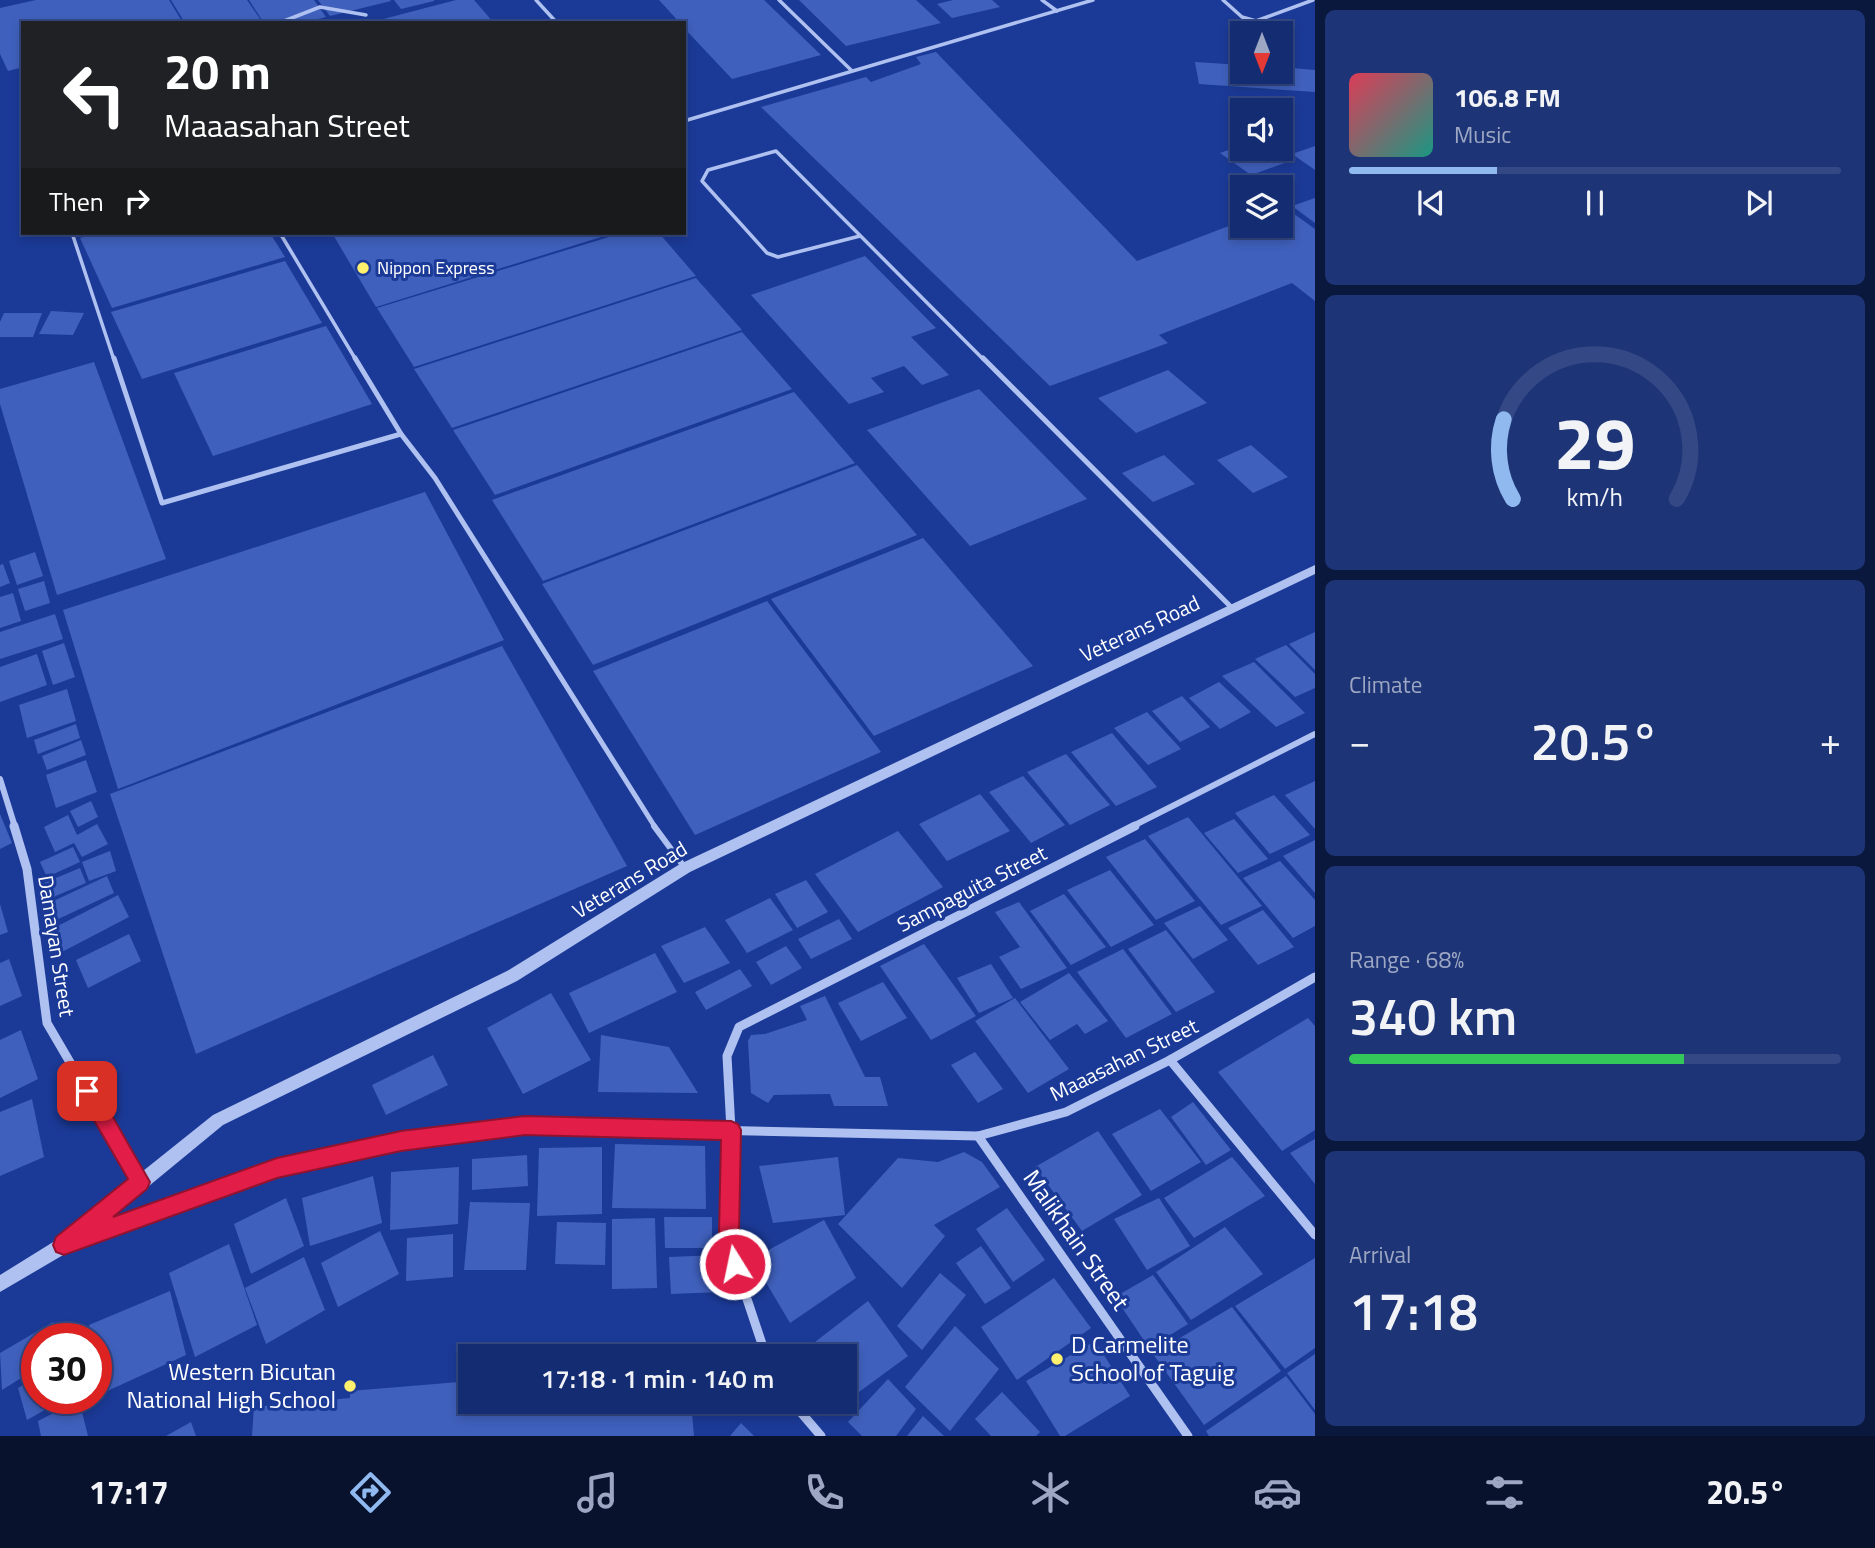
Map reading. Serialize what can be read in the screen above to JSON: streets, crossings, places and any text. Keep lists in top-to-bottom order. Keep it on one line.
{"streets":{"street":["Veterans Road","Sampaguita Street","Damayan Street","Maaasahan Street","Malikhain Street"]},"crossings":[["Veterans Road","Damayan Street"],["Sampaguita Street","Maaasahan Street"],["Maaasahan Street","Malikhain Street"]],"places":["Nippon Express","D Carmelite School of Taguig","Western Bicutan National High School"],"north":"bottom","page":{"turn":["20 m","Maaasahan Street"],"song":["106.8 FM","Music"],"then":"Then","tile":["Climate",["Range · 68%","340 km"],["Arrival","17:18"]],"heat":["−","20.5°","+"],"limit":"30","trip":"17:18 · 1 min · 140 m","tabs":["17:17","20.5°"],"gauge":["29","km/h"]}}
